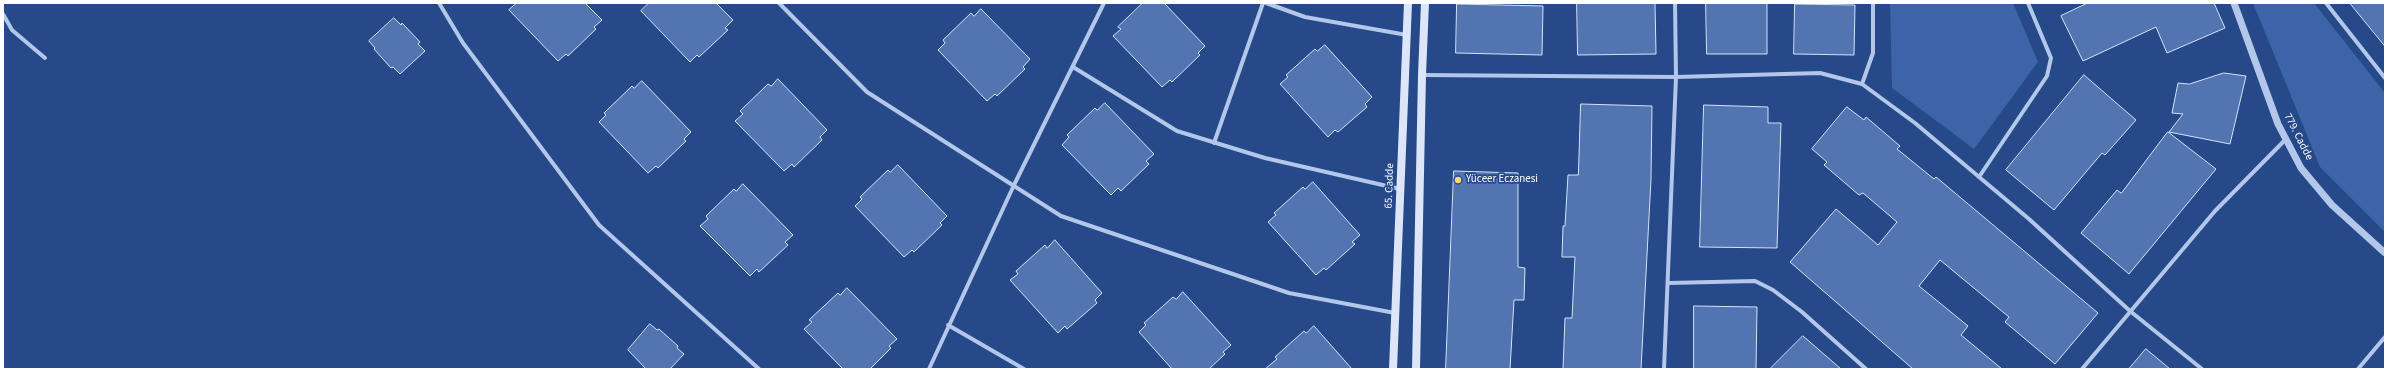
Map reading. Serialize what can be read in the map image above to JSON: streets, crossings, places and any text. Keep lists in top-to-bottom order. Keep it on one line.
{"streets":{"main road":["65. Cadde"],"street":["779. Cadde"]},"places":["Yüceer Eczanesi"]}
